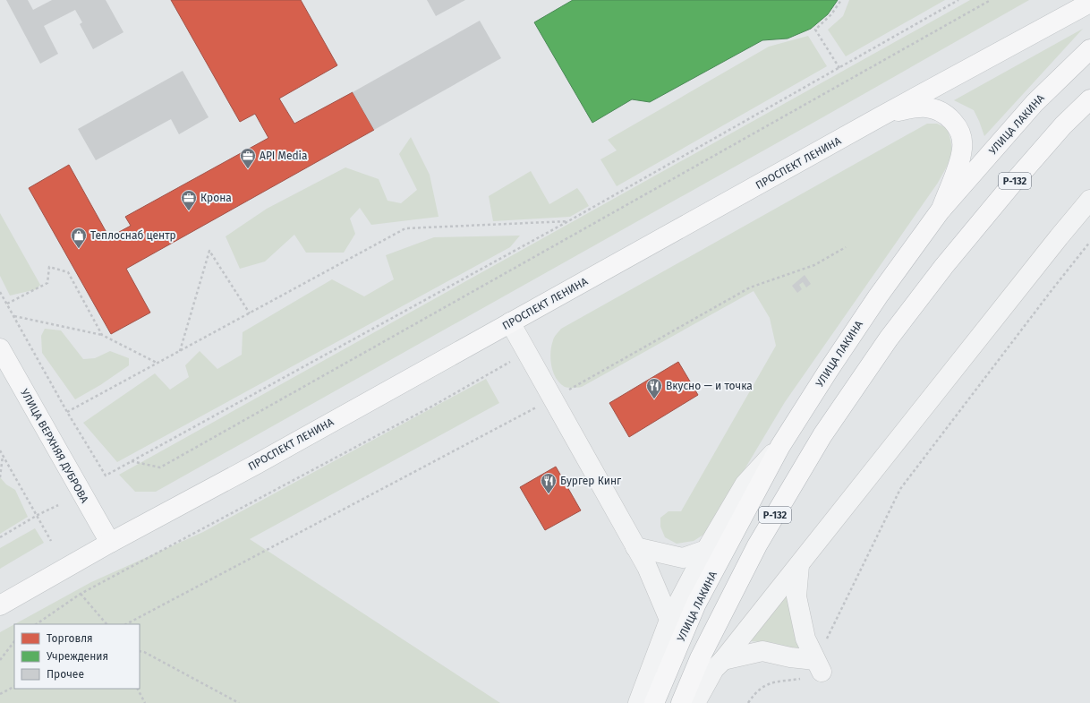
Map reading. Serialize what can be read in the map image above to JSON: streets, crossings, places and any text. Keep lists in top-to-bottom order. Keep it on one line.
{"streets":{"main road":["УЛИЦА ЛАКИНА","ПРОСПЕКТ ЛЕНИНА","Р-132","УЛИЦА ВЕРХНЯЯ ДУБРОВА"]},"crossings":[["ПРОСПЕКТ ЛЕНИНА","УЛИЦА ВЕРХНЯЯ ДУБРОВА"]],"places":{"office":["API Media","Крона"],"shop":["Теплоснаб центр"],"restaurant":["Вкусно — и точка","Бургер Кинг"]},"legend":["Торговля","Учреждения","Прочее"]}
